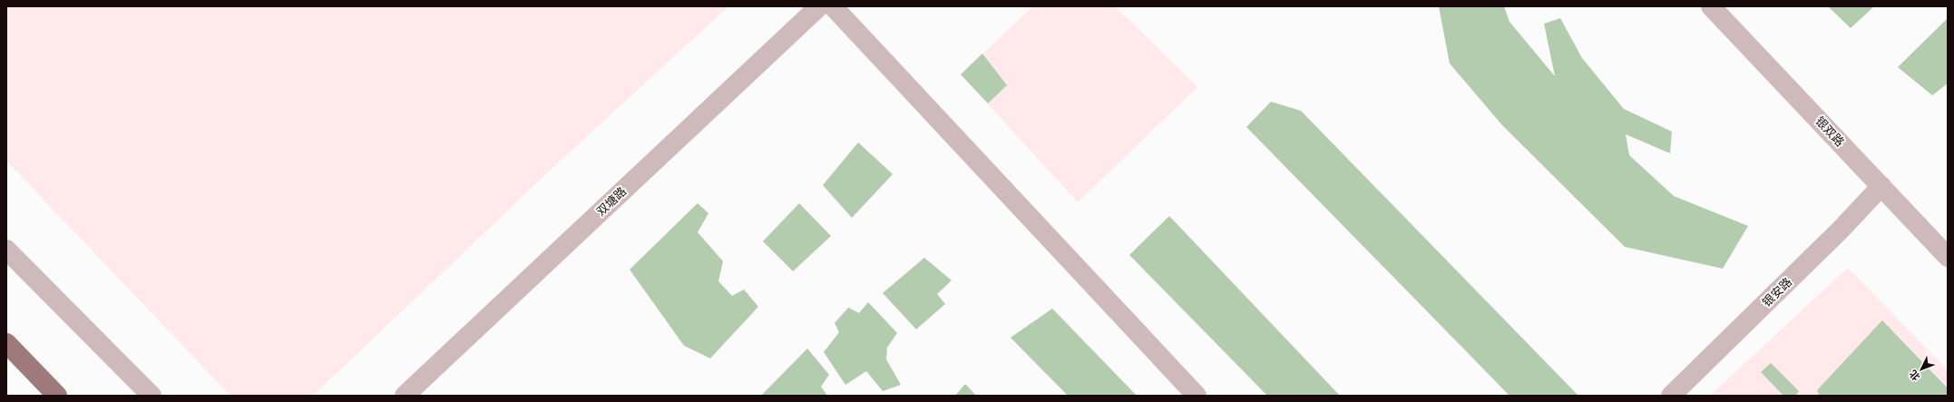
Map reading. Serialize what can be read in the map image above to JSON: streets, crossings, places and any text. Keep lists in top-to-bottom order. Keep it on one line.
{"streets":{"street":["银双路","双塘路","银安路"]},"crossings":[["银双路","银安路"]],"north":"bottom left"}
